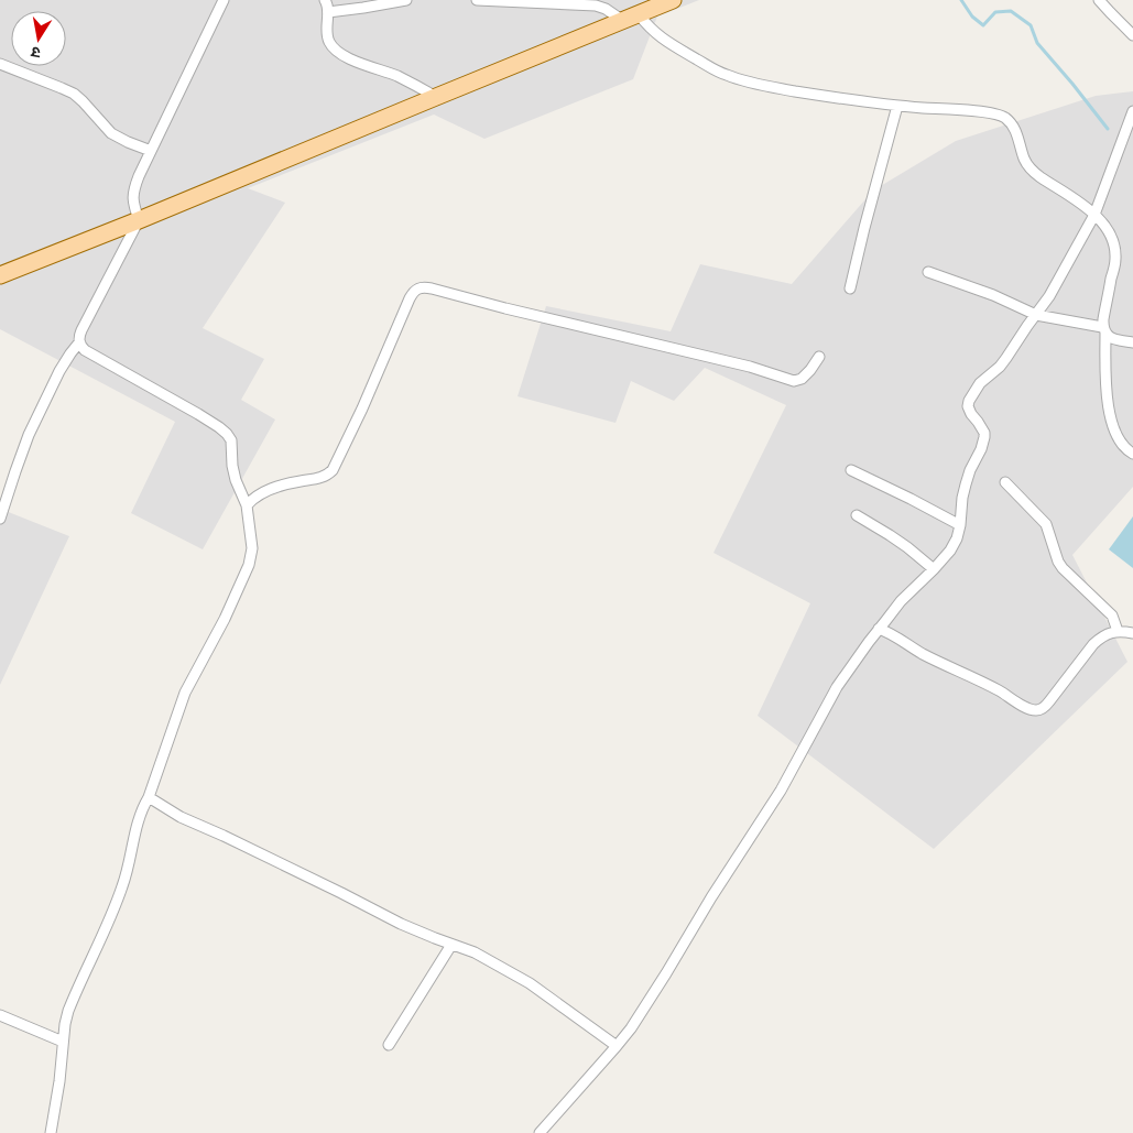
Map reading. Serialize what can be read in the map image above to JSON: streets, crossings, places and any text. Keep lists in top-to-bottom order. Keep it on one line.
{"north":"bottom"}
